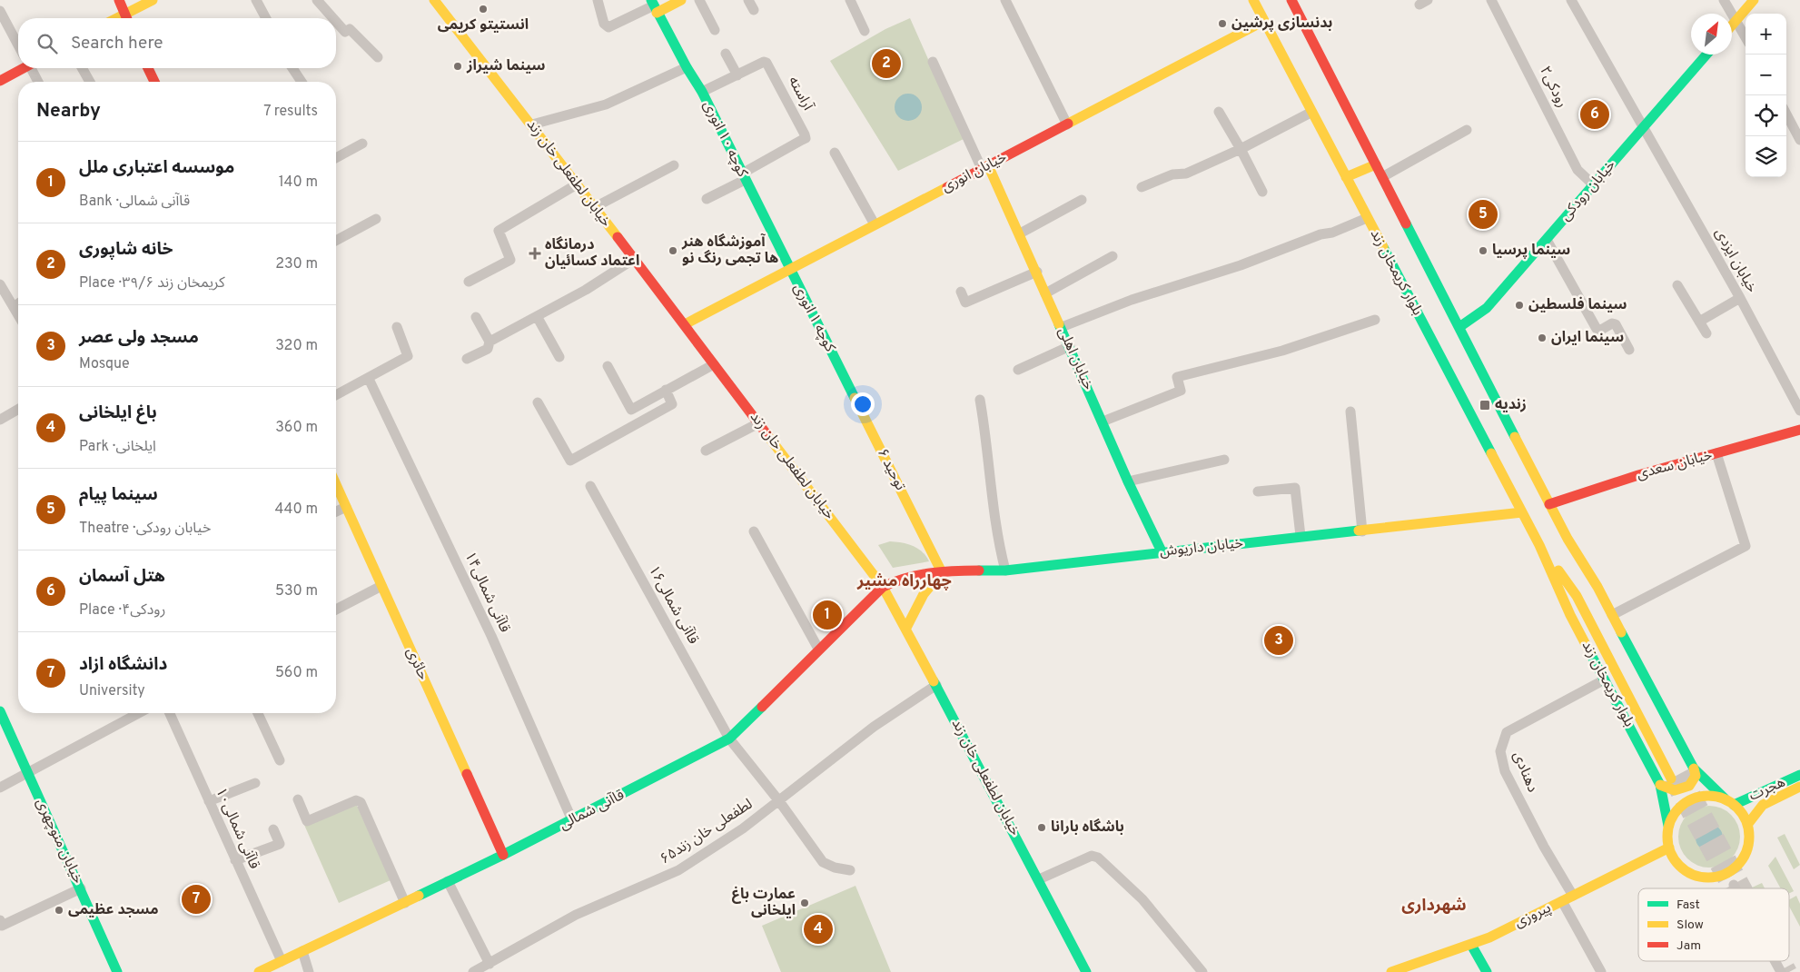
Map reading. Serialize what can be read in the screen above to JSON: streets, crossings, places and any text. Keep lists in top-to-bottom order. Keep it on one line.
{"streets":{"street":["رودکی۲","آراسته","کوچه ۱۰ انوری","خیابان انوری","خیابان لطفعلی خان زند","خیابان رودکی","خیابان ایزدی","بلوار کریمخان زند","کوچه ۱ انوری","خیابان اهلی","خیابان سعدی","۶ توحید","خیابان داریوش","قاآنی شمالی۱۴","قاآنی شمالی۱۶","حائری","دهنادی","هجرت","قاآنی شمالی","قاآنی شمالی۱۰","لطفعلی خان زند۶۵","خیابان منوچهری","پیروزی"]},"crossings":[["رودکی۲","خیابان رودکی"],["آراسته","کوچه ۱۰ انوری"],["کوچه ۱۰ انوری","خیابان انوری"],["کوچه ۱۰ انوری","کوچه ۱ انوری"],["خیابان انوری","خیابان لطفعلی خان زند"],["خیابان انوری","بلوار کریمخان زند"],["خیابان انوری","کوچه ۱ انوری"],["خیابان انوری","خیابان اهلی"],["خیابان لطفعلی خان زند","خیابان داریوش"],["خیابان لطفعلی خان زند","قاآنی شمالی"],["خیابان لطفعلی خان زند","لطفعلی خان زند۶۵"],["خیابان رودکی","خیابان ایزدی"],["خیابان رودکی","بلوار کریمخان زند"],["بلوار کریمخان زند","خیابان سعدی"],["بلوار کریمخان زند","خیابان داریوش"],["بلوار کریمخان زند","دهنادی"],["بلوار کریمخان زند","هجرت"],["بلوار کریمخان زند","پیروزی"],["کوچه ۱ انوری","۶ توحید"],["خیابان اهلی","خیابان داریوش"],["۶ توحید","خیابان داریوش"],["خیابان داریوش","قاآنی شمالی"],["قاآنی شمالی۱۴","قاآنی شمالی"],["قاآنی شمالی۱۶","قاآنی شمالی"],["قاآنی شمالی۱۶","لطفعلی خان زند۶۵"],["حائری","قاآنی شمالی"],["دهنادی","پیروزی"],["هجرت","پیروزی"],["قاآنی شمالی","قاآنی شمالی۱۰"]],"districts":["چهارراه مشیر","شهرداری"],"places":{"other":["انستیتو کریمی","بدنسازی پرشین","سینما شیراز","آموزشگاه هنر ها تجمی رنگ نو","سینما پرسیا","سینما فلسطین","سینما ایران","باشگاه بارانا","عمارت باغ ایلخانی","مسجد عظیمی"],"health":["درمانگاه اعتماد کسائیان"],"transit":["زندیه"]},"legend":["Fast","Slow","Jam"],"north":"top right","page":{"map_buttons":["+","−"],"search":"Search here","pins":["2","6","5","1","3","7","4"],"heading":["Nearby","7 results"],"list":[{"mark":"1","name":"موسسه اعتباری ملل","note":"Bank · قاآنی شمالی","value":"140 m"},{"mark":"2","name":"خانه شاپوری","note":"Place · کریمخان زند ۳۹/۶","value":"230 m"},{"mark":"3","name":"مسجد ولی عصر","note":"Mosque","value":"320 m"},{"mark":"4","name":"باغ ایلخانی","note":"Park · ایلخانی","value":"360 m"},{"mark":"5","name":"سینما پیام","note":"Theatre · خیابان رودکی","value":"440 m"},{"mark":"6","name":"هتل آسمان","note":"Place · رودکی۴","value":"530 m"},{"mark":"7","name":"دانشگاه ازاد","note":"University","value":"560 m"}]}}
